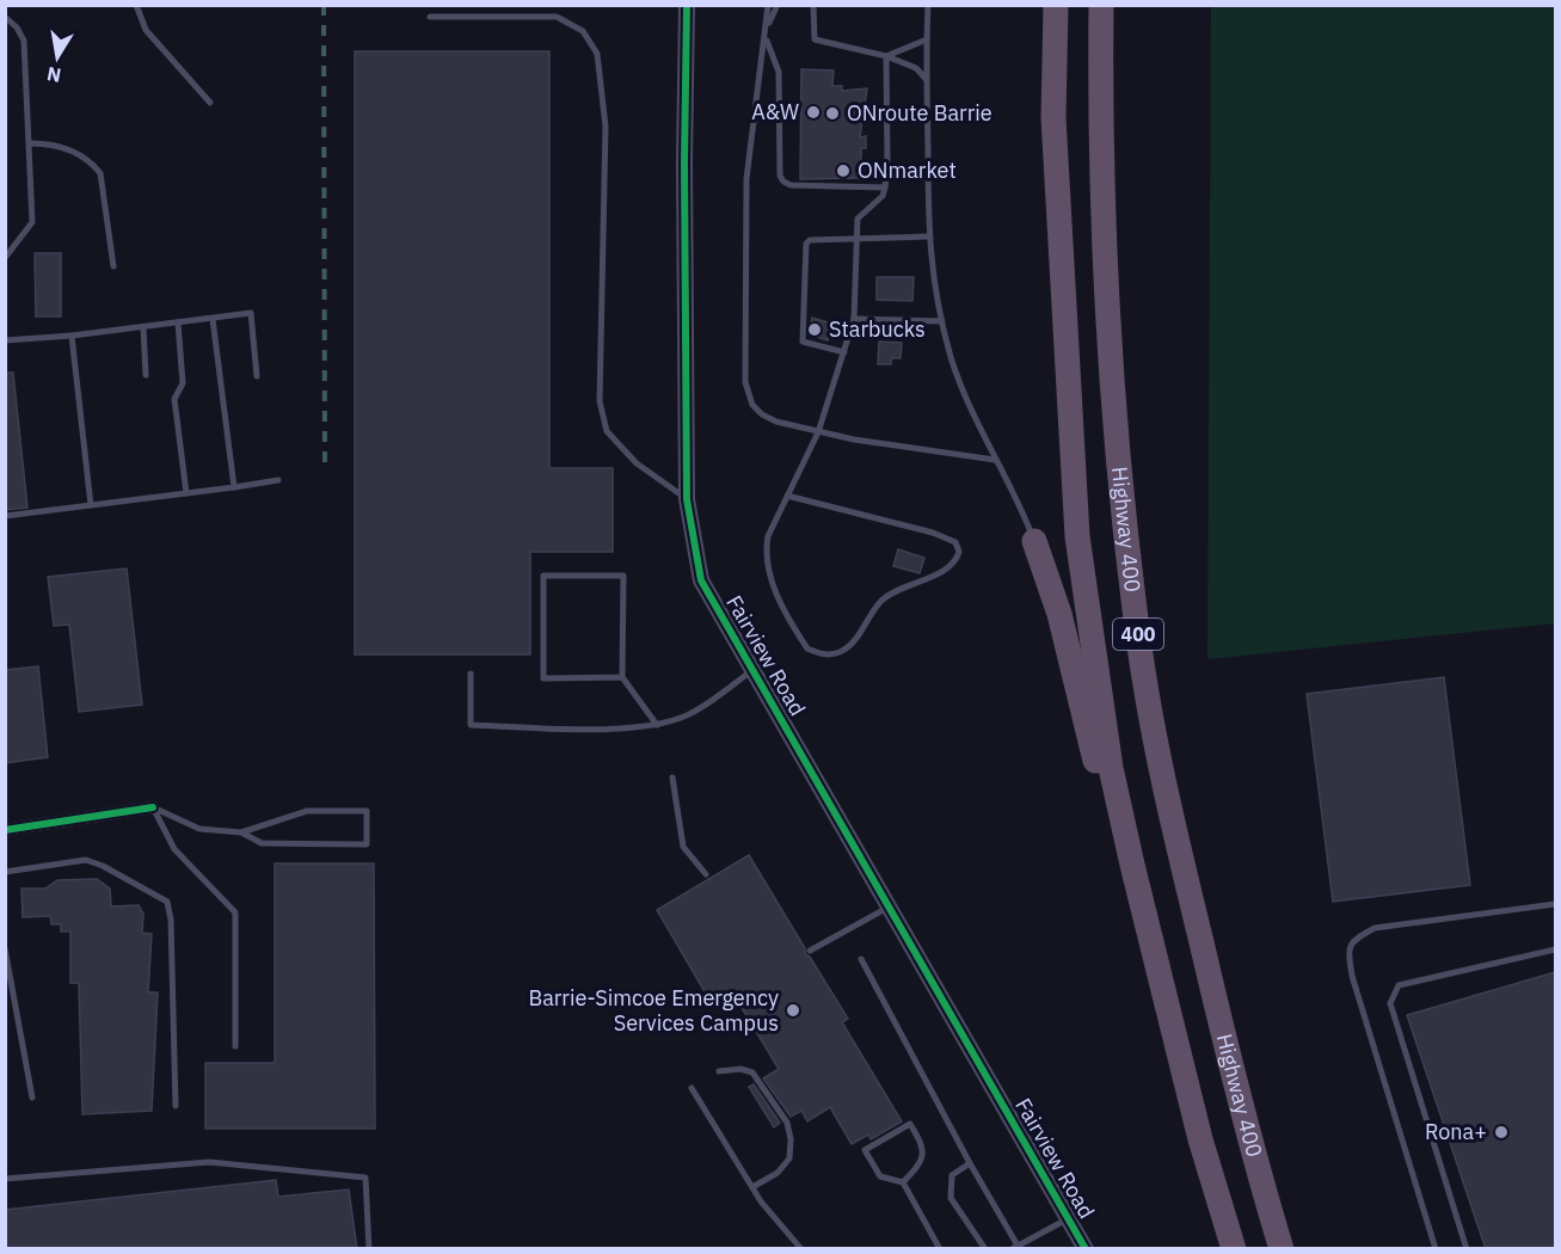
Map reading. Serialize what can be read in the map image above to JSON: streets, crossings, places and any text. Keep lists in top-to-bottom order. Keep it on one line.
{"streets":{"highway":["Highway 400","400"],"street":["Fairview Road"]},"places":["A&W","ONroute Barrie","ONmarket","Starbucks","Barrie-Simcoe Emergency Services Campus","Rona+"],"north":"bottom"}
